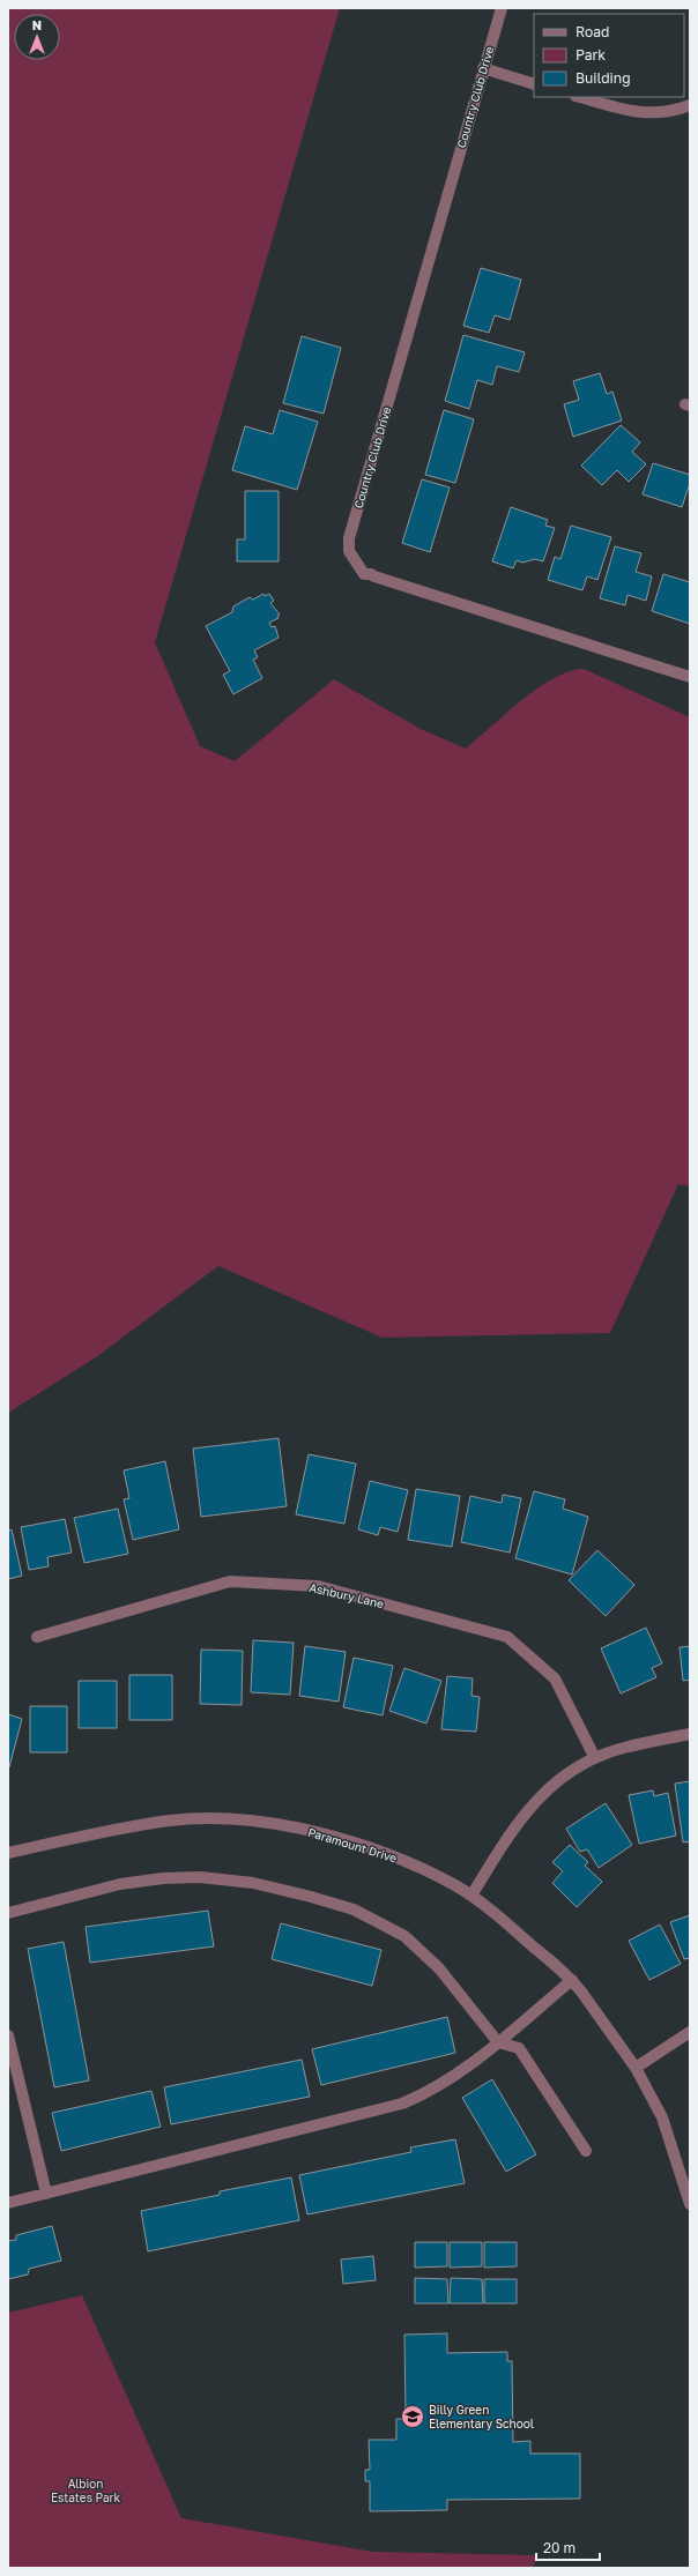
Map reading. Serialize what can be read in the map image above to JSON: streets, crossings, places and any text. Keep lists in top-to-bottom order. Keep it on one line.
{"streets":{"street":["Country Club Drive","Ashbury Lane","Paramount Drive"]},"parks":["Albion Estates Park"],"places":{"school or university":["Billy Green Elementary School"]},"legend":["Road","Park","Building"],"scale_bar":"20 m","north":"top"}
